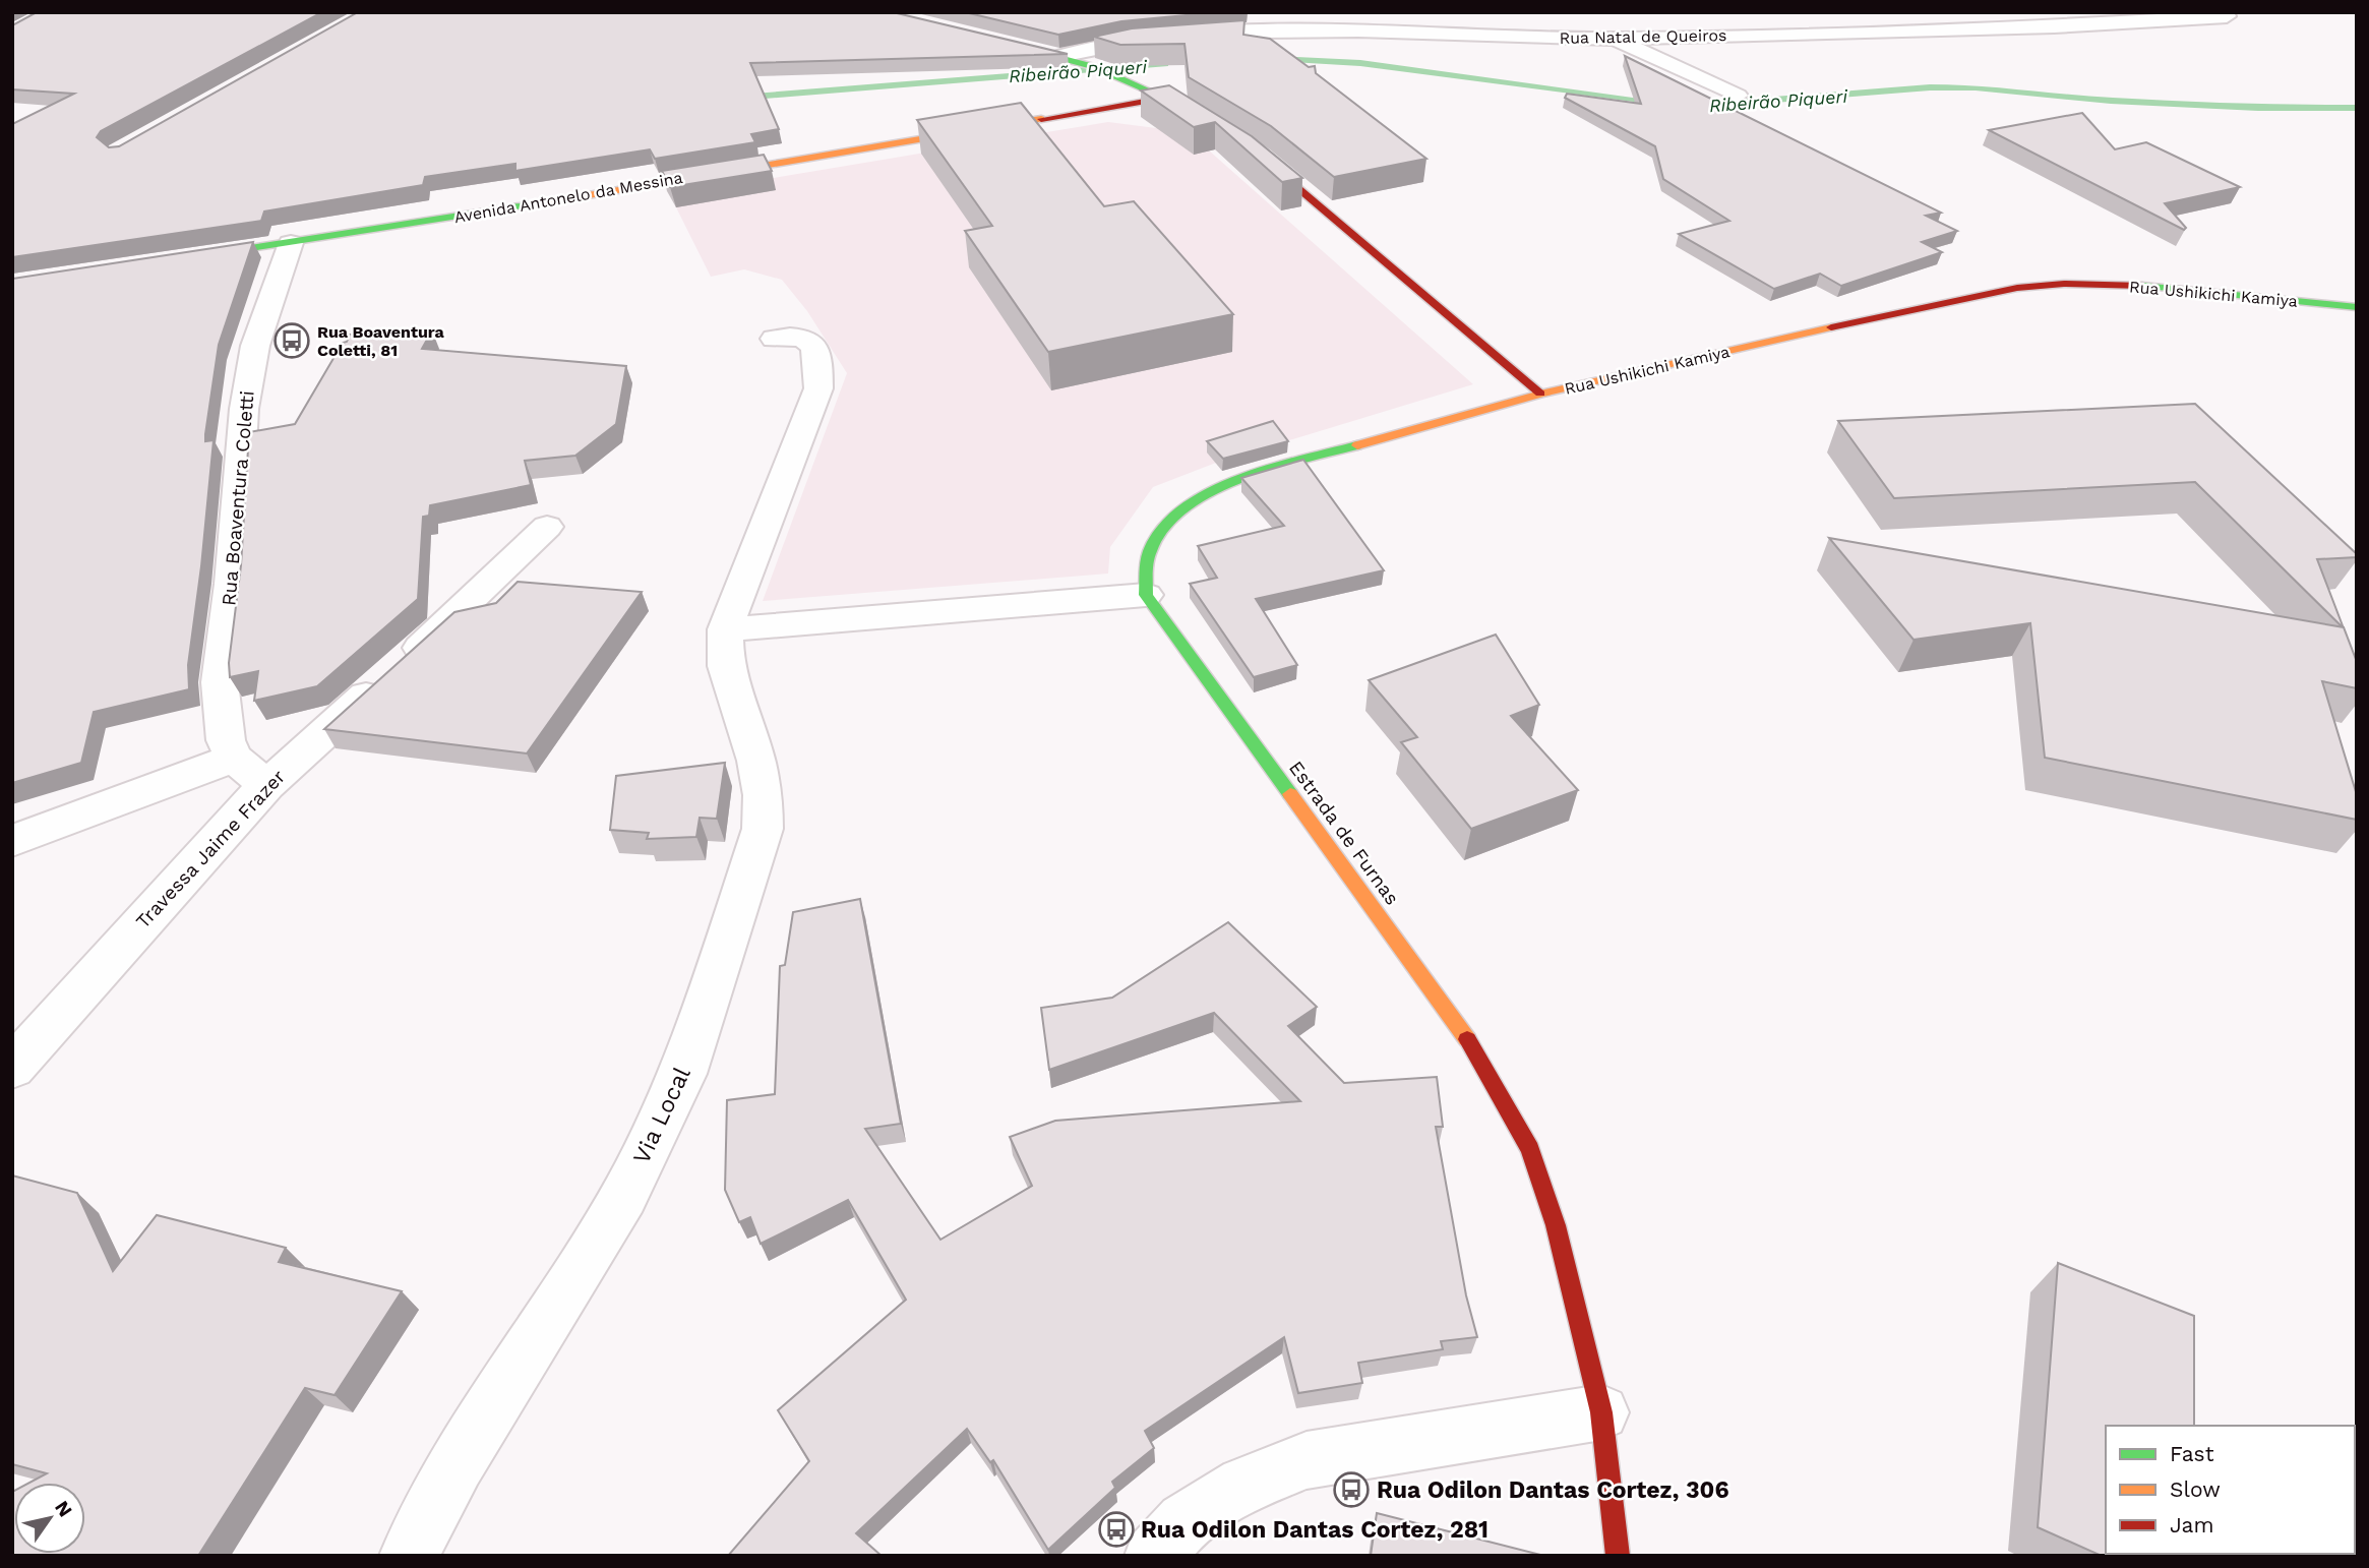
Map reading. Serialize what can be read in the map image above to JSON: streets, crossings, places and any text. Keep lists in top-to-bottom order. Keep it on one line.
{"streets":{"street":["Rua Natal de Queiros","Avenida Antonelo da Messina","Rua Ushikichi Kamiya","Rua Boaventura Coletti","Estrada de Furnas","Travessa Jaime Frazer","Via Local"]},"crossings":[["Avenida Antonelo da Messina","Rua Boaventura Coletti"]],"water":["Ribeirão Piqueri"],"places":{"bus stop":["Rua Boaventura Coletti, 81","Rua Odilon Dantas Cortez, 306","Rua Odilon Dantas Cortez, 281"]},"legend":["Fast","Slow","Jam"],"north":"top right"}
